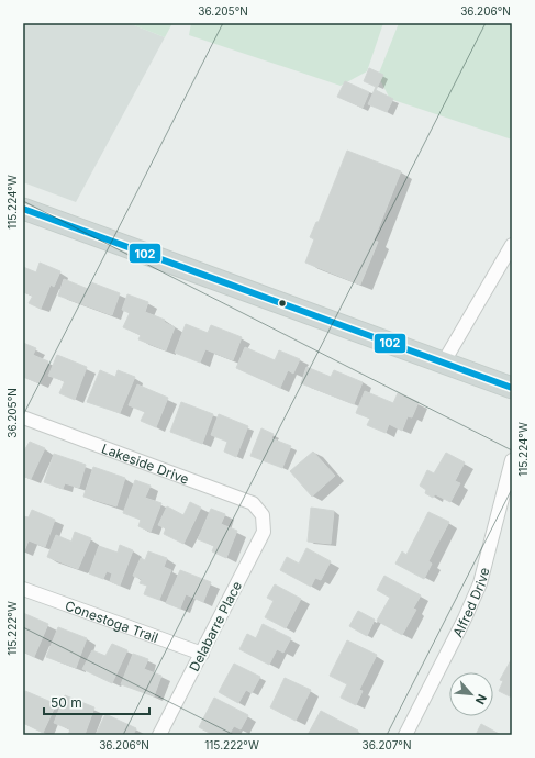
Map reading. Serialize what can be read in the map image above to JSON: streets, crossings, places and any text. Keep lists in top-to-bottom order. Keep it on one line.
{"streets":{"street":["Lakeside Drive","Alfred Drive","Conestoga Trail","Delabarre Place"]},"crossings":[["Lakeside Drive","Delabarre Place"],["Conestoga Trail","Delabarre Place"]],"lines":["transit line 102"],"scale_bar":"50 m","north":"bottom right","coordinates":["36.205°N","36.206°N","115.224°W","115.222°W","36.207°N"]}
